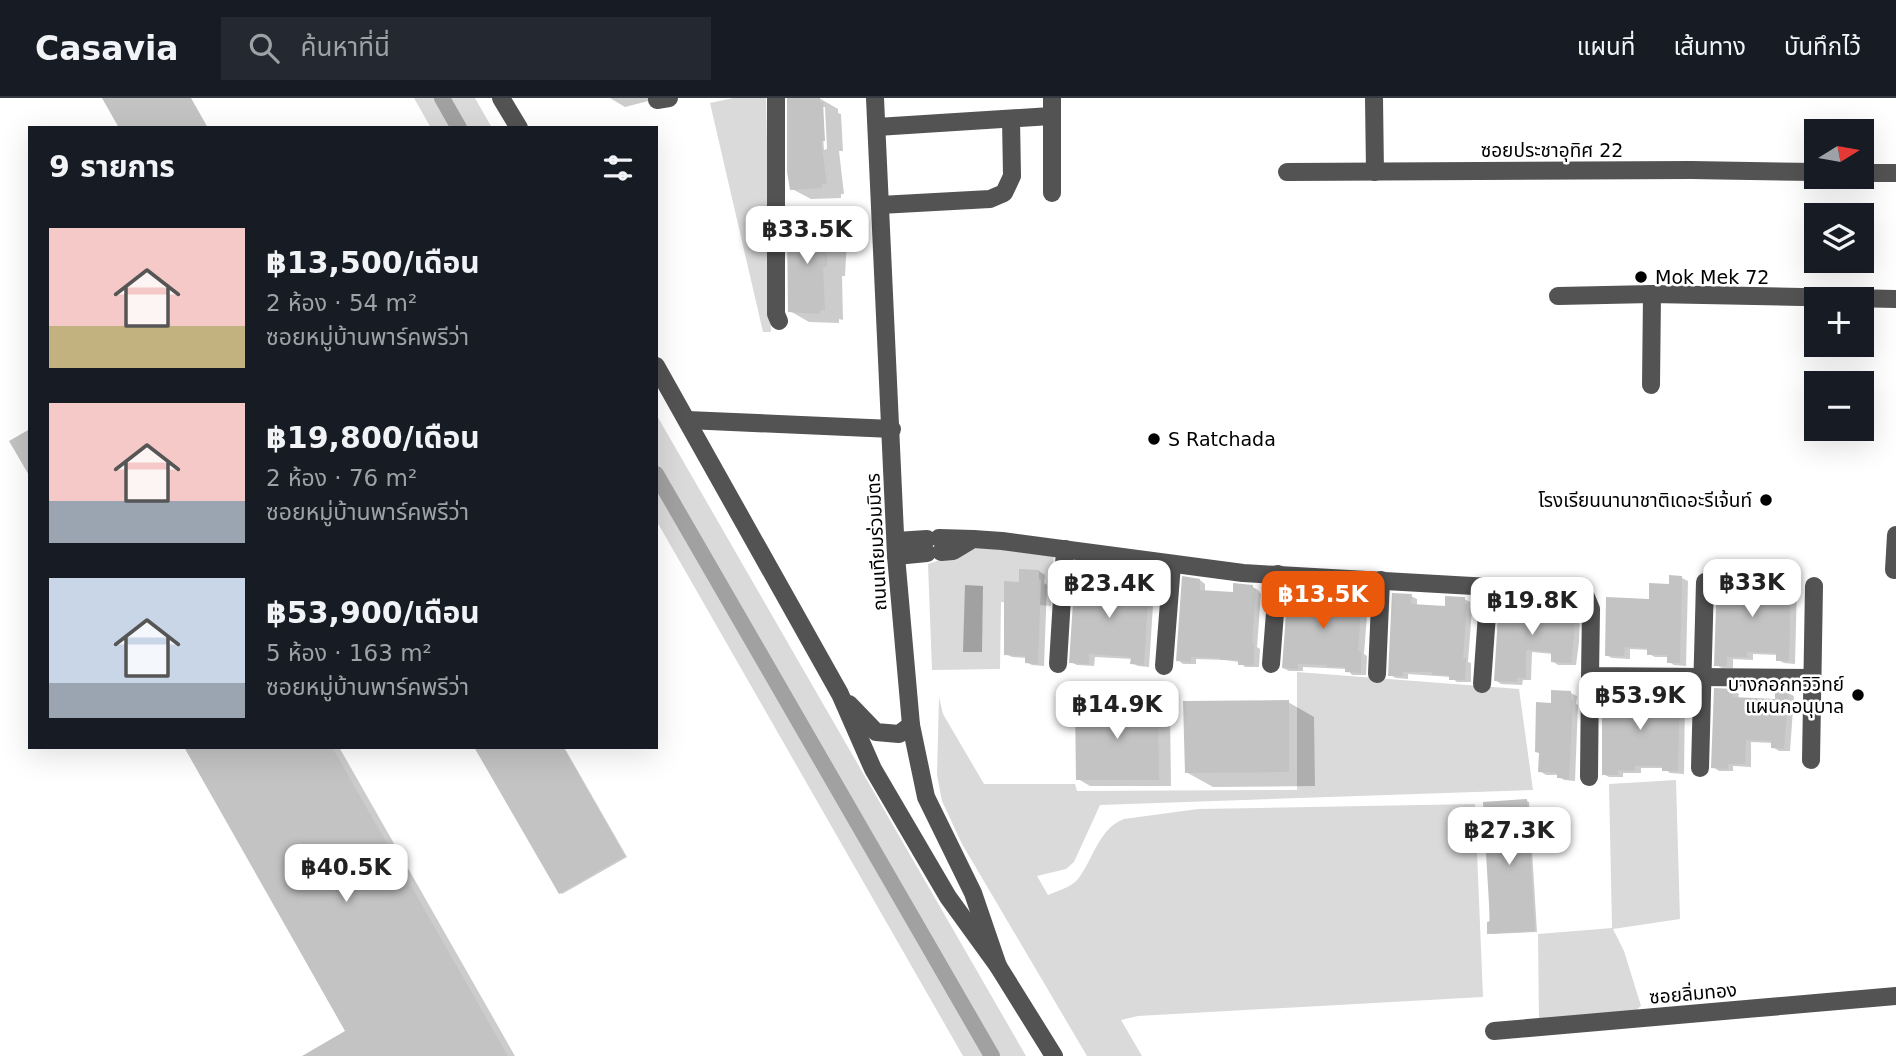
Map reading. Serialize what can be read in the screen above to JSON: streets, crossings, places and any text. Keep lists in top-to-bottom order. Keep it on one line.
{"streets":{"street":["ซอยประชาอุทิศ 22","ถนนเทียมร่วมมิตร","ซอยลิ่มทอง"]},"places":["Mok Mek 72","S Ratchada","โรงเรียนนานาชาติเดอะรีเจ้นท์","บางกอกทวิวิทย์ แผนกอนุบาล"],"north":"right","page":{"header":"Casavia","search":"ค้นหาที่นี่","nav":["แผนที่","เส้นทาง","บันทึกไว้"],"map_buttons":["+","−"],"heading":"9 รายการ","price":["฿33.5K","฿33K","฿23.4K","฿13.5K","฿19.8K","฿53.9K","฿14.9K","฿27.3K","฿40.5K"],"list":[{"name":"฿13,500/เดือน","note":"2 ห้อง · 54 m² · ซอยหมู่บ้านพาร์คพรีว่า"},{"name":"฿19,800/เดือน","note":"2 ห้อง · 76 m² · ซอยหมู่บ้านพาร์คพรีว่า"},{"name":"฿53,900/เดือน","note":"5 ห้อง · 163 m² · ซอยหมู่บ้านพาร์คพรีว่า"}]}}
